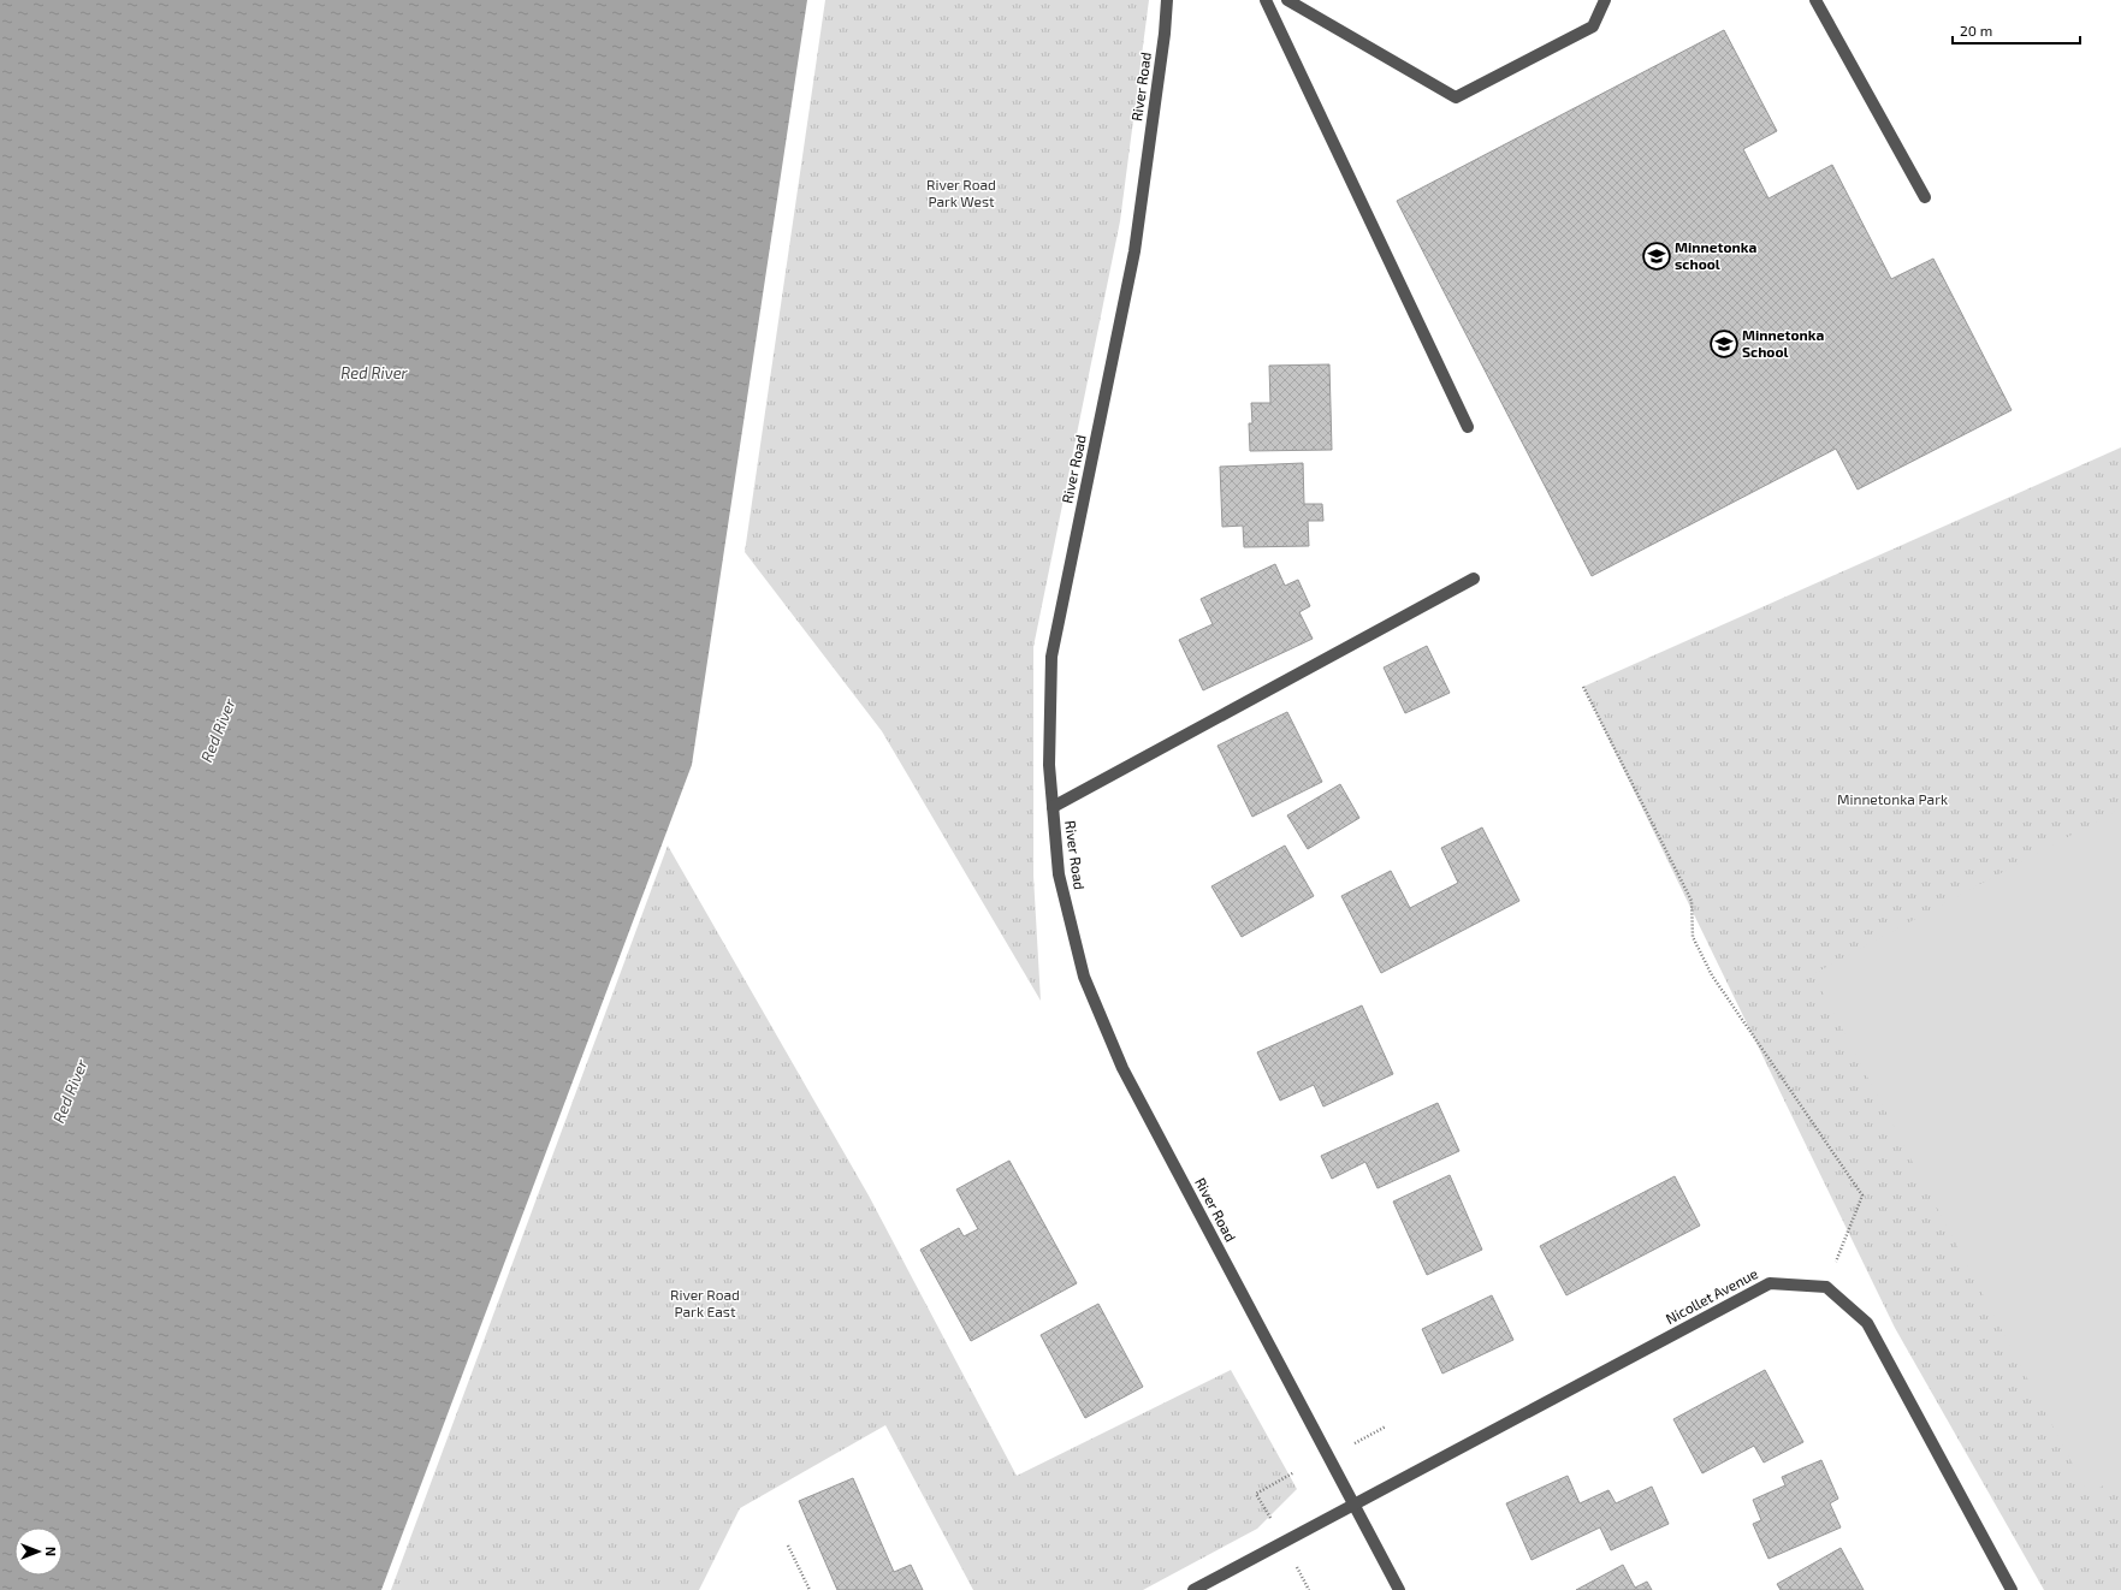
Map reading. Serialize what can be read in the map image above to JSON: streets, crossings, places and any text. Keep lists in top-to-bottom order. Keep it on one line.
{"streets":{"street":["River Road","Nicollet Avenue"]},"crossings":[["River Road","Nicollet Avenue"]],"water":["Red River"],"parks":["River Road Park West","Minnetonka Park","River Road Park East"],"places":{"school or university":["Minnetonka school","Minnetonka School"]},"scale_bar":"20 m","north":"right"}
